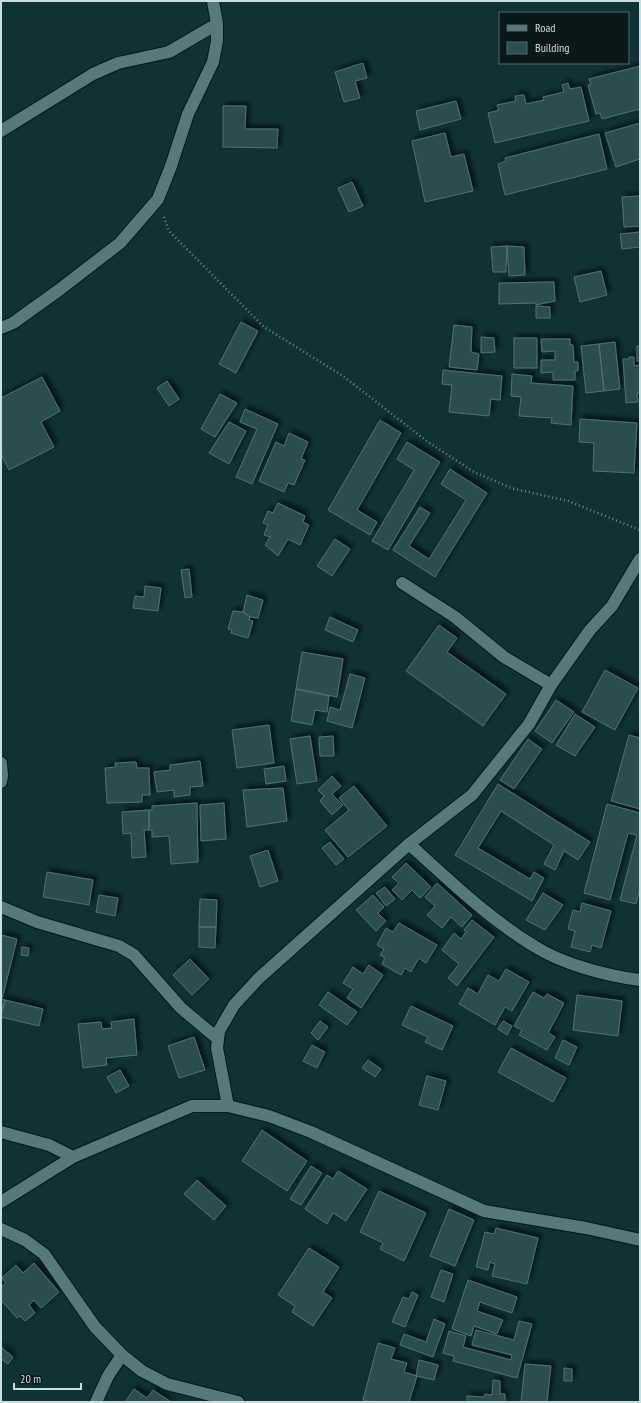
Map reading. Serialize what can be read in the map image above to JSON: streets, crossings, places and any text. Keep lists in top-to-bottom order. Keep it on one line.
{"legend":["Road","Building"],"scale_bar":"20 m"}
